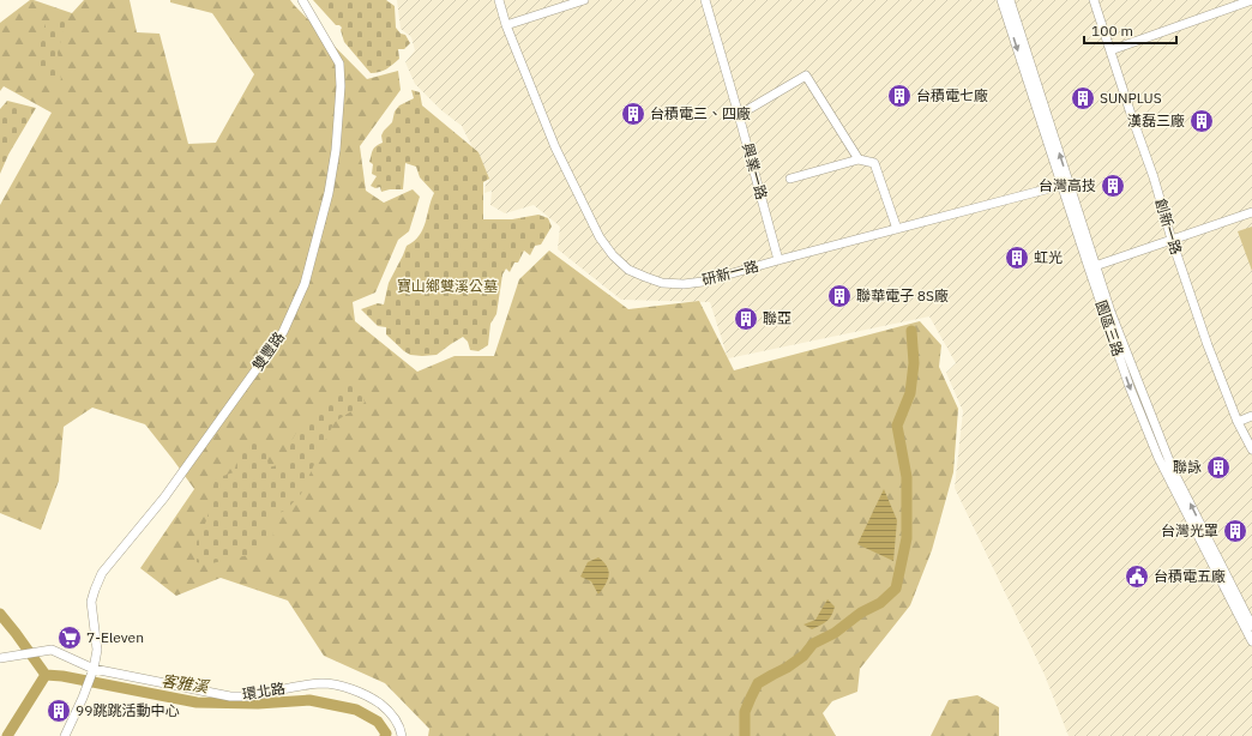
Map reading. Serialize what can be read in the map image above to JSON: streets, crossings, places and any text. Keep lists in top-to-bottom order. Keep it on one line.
{"streets":{"street":["興業一路","創新一路","研新一路","園區三路","雙豐路","環北路"]},"crossings":[["興業一路","研新一路"],["研新一路","園區三路"],["雙豐路","環北路"]],"water":["客雅溪"],"parks":["寶山鄉雙溪公墓"],"places":{"building":["台積電七廠","SUNPLUS","台積電三、四廠","漢磊三廠","台灣高技","虹光","聯華電子 8S廠","聯亞","聯詠","台灣光罩","99跳跳活動中心"],"public building":["台積電五廠"],"supermarket":["7-Eleven"]},"scale_bar":"100 m"}
